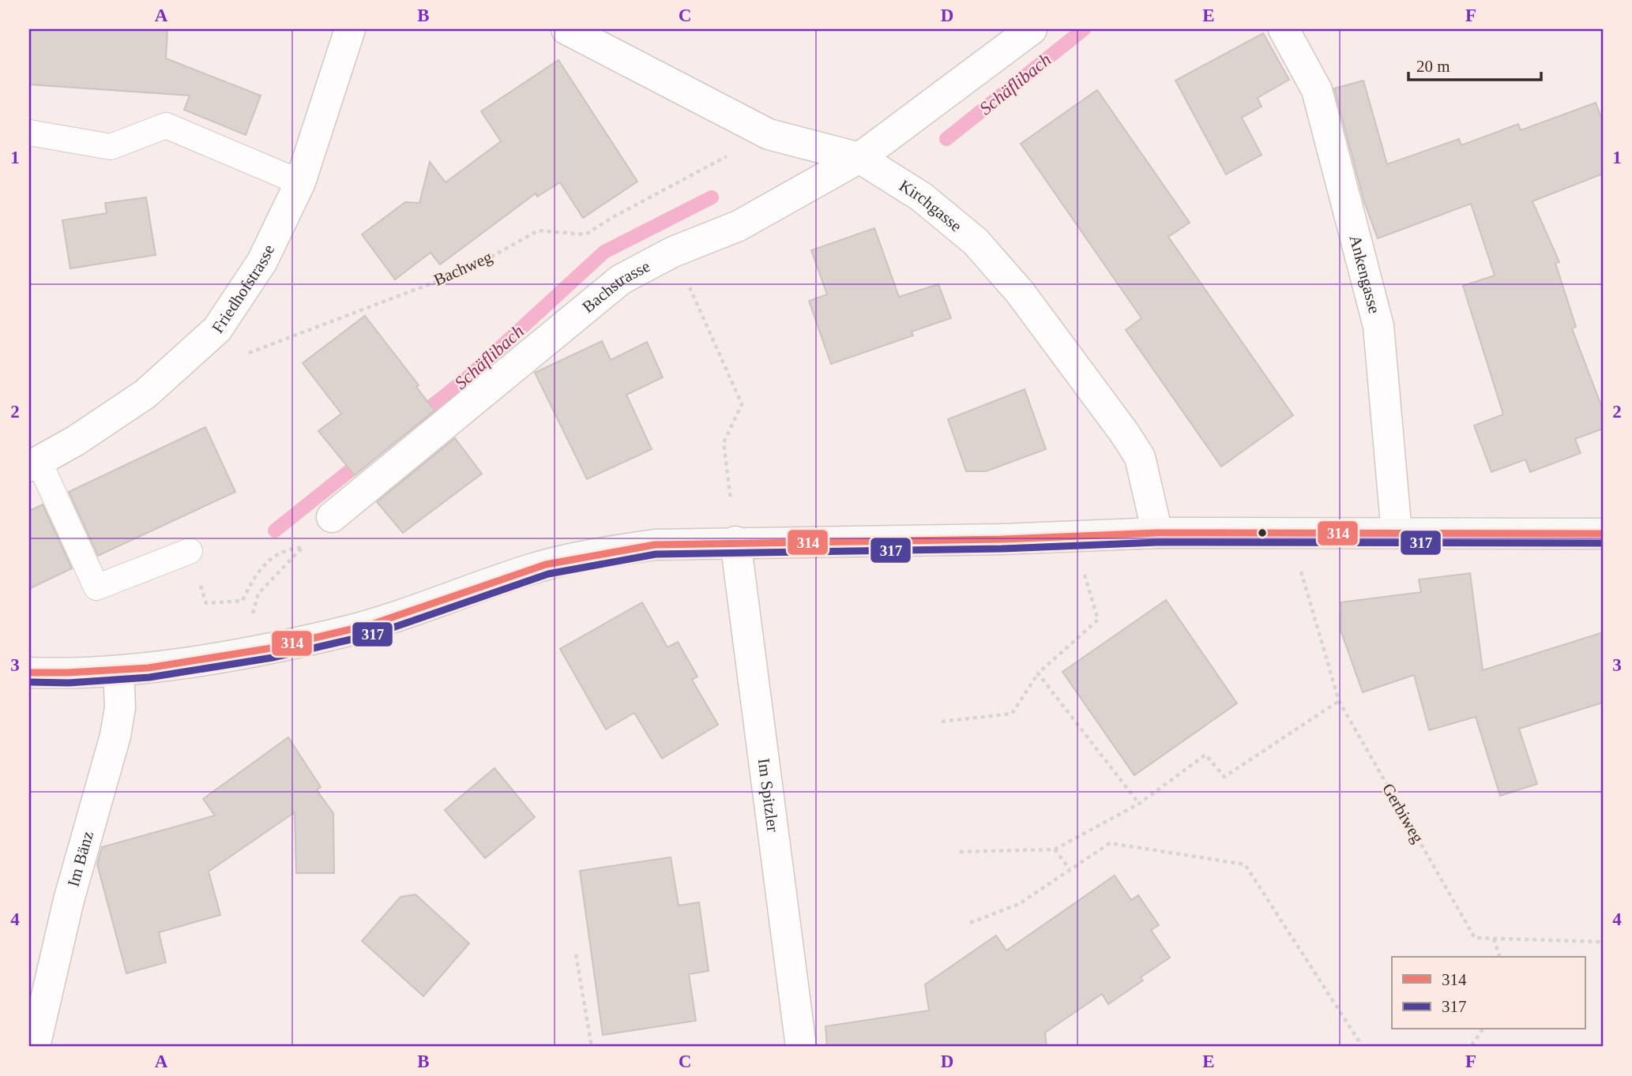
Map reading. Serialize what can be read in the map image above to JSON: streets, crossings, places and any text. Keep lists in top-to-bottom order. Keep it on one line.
{"streets":{"street":["Kirchgasse","Ankengasse","Friedhofstrasse","Bachstrasse","Im Spitzler","Im Bänz"],"path":["Bachweg","Gerbiweg"]},"crossings":[["Kirchgasse","Bachweg"],["Kirchgasse","Bachstrasse"]],"water":["Schäflibach"],"lines":["transit line 314","transit line 317"],"legend":["314","317"],"scale_bar":"20 m","grid":{"columns":["A","B","C","D","E","F"],"rows":["1","2","3","4"]}}
